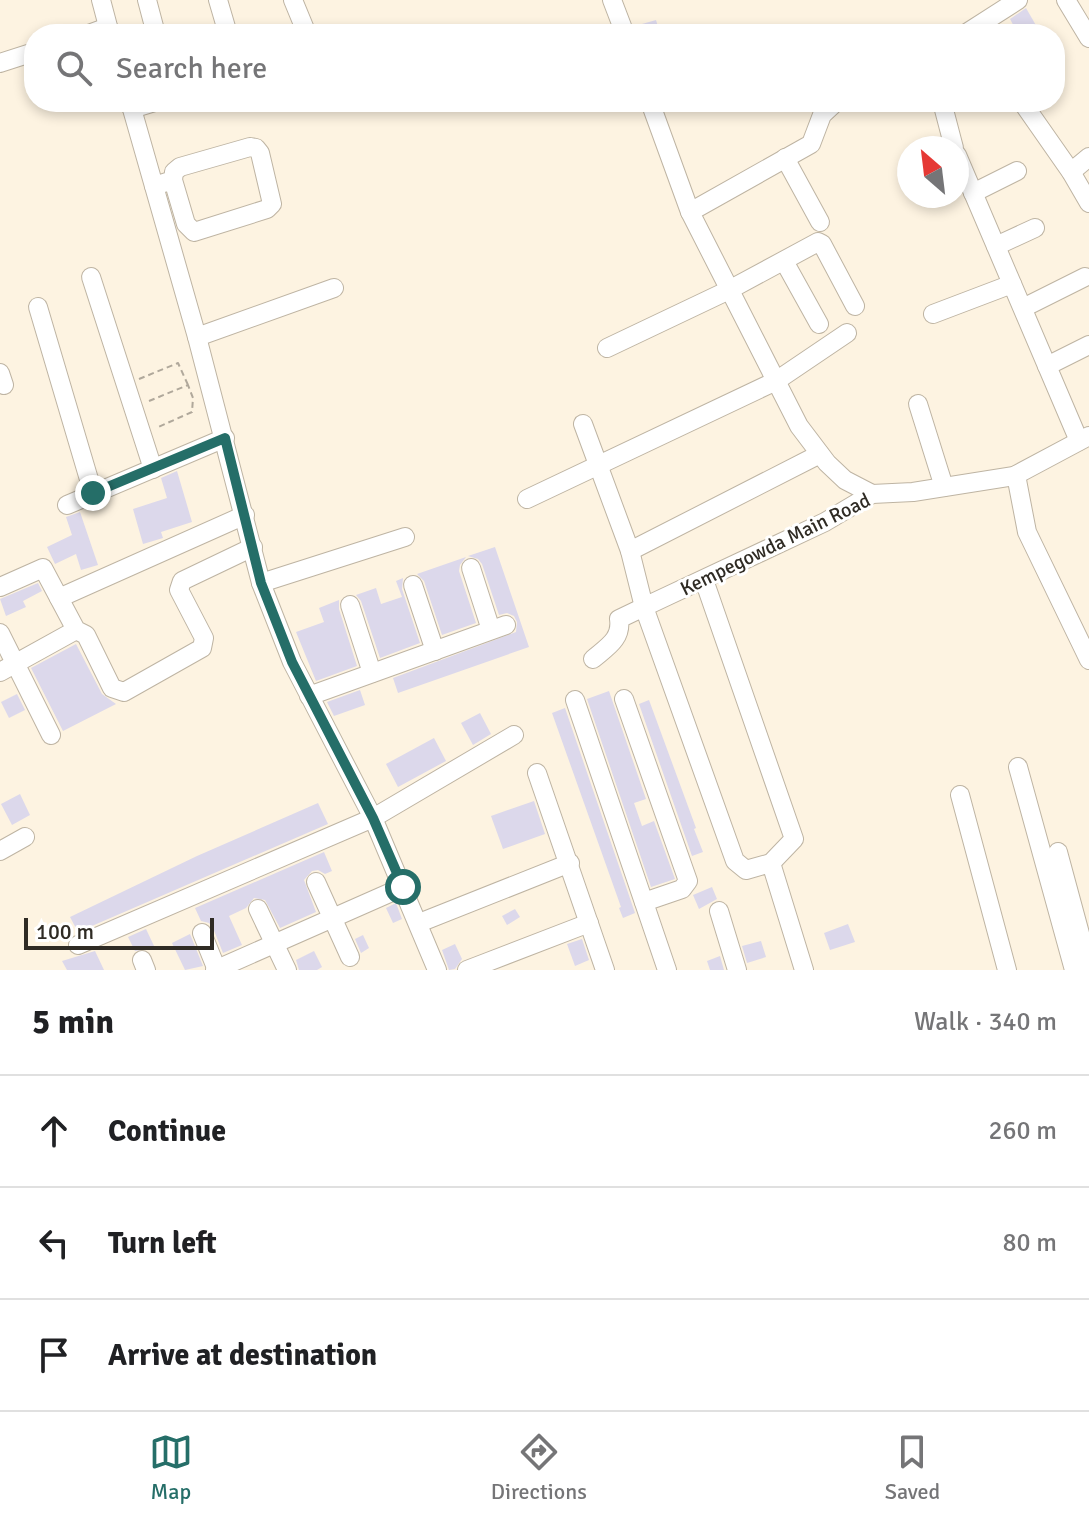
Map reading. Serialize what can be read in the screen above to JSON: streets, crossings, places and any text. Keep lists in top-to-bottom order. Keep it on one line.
{"streets":{"street":["Kempegowda Main Road"]},"scale_bar":"100 m","north":"top left","page":{"search":"Search here","scale":"100 m","heading":["5 min","Walk · 340 m"],"list":[["Continue","260 m"],["Turn left","80 m"],"Arrive at destination"],"nav":["Map","Directions","Saved"]}}
